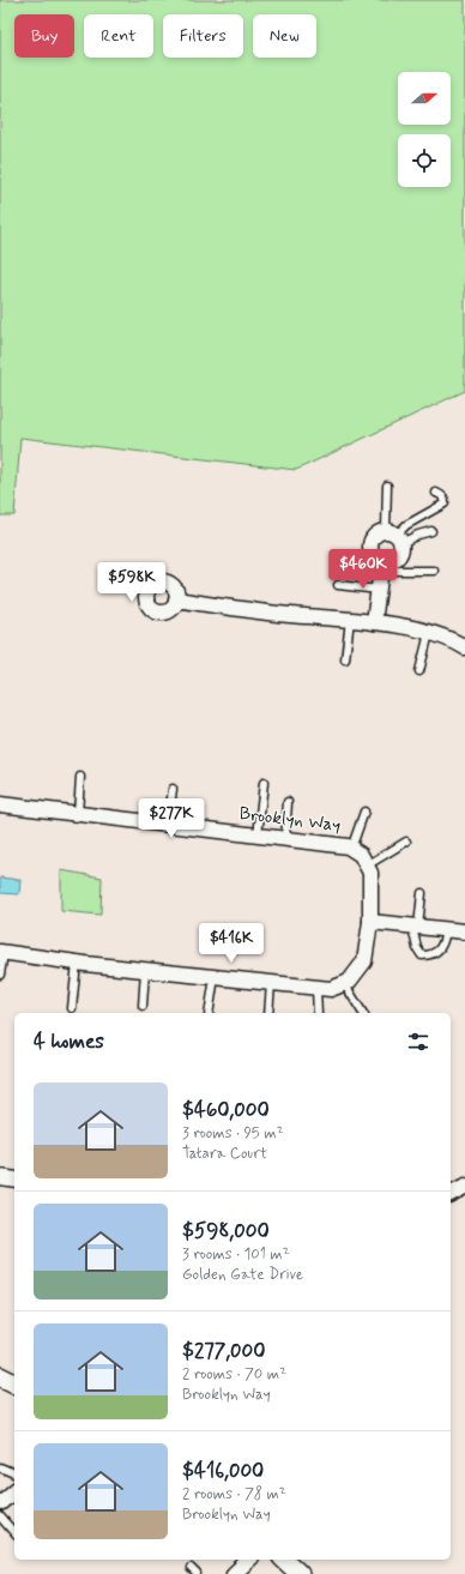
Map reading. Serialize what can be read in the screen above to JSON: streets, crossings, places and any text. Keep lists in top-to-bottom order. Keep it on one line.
{"streets":{"street":["Brooklyn Way"]},"north":"right","page":{"chip":["Buy","Rent","Filters","New"],"price":["$460K","$598K","$277K","$416K"],"heading":"4 homes","list":[{"name":"$460,000","note":"3 rooms · 95 m² · Tatara Court"},{"name":"$598,000","note":"3 rooms · 101 m² · Golden Gate Drive"},{"name":"$277,000","note":"2 rooms · 70 m² · Brooklyn Way"},{"name":"$416,000","note":"2 rooms · 78 m² · Brooklyn Way"}]}}
